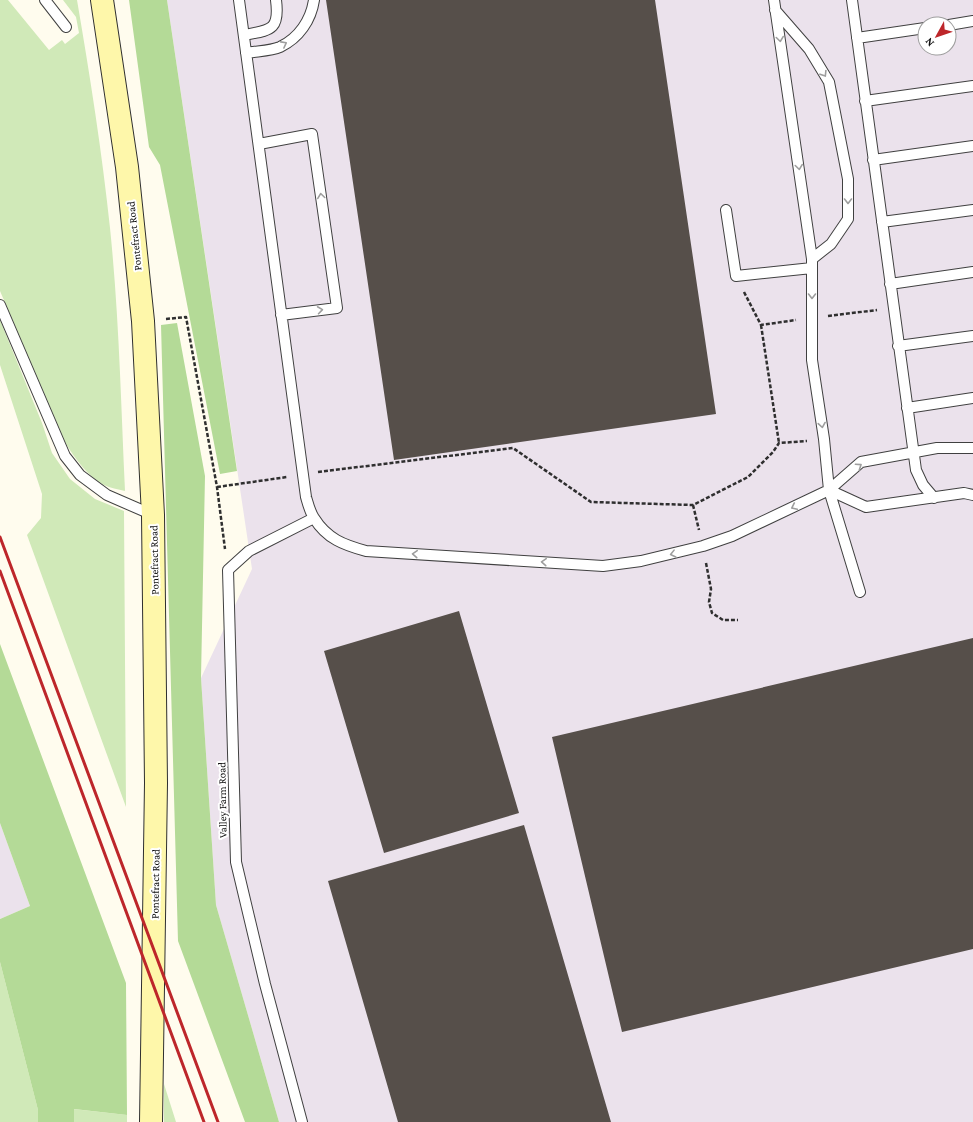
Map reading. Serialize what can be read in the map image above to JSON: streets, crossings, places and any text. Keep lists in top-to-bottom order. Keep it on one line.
{"streets":{"main road":["Pontefract Road"],"lane":["Valley Farm Road"]},"north":"bottom left"}
